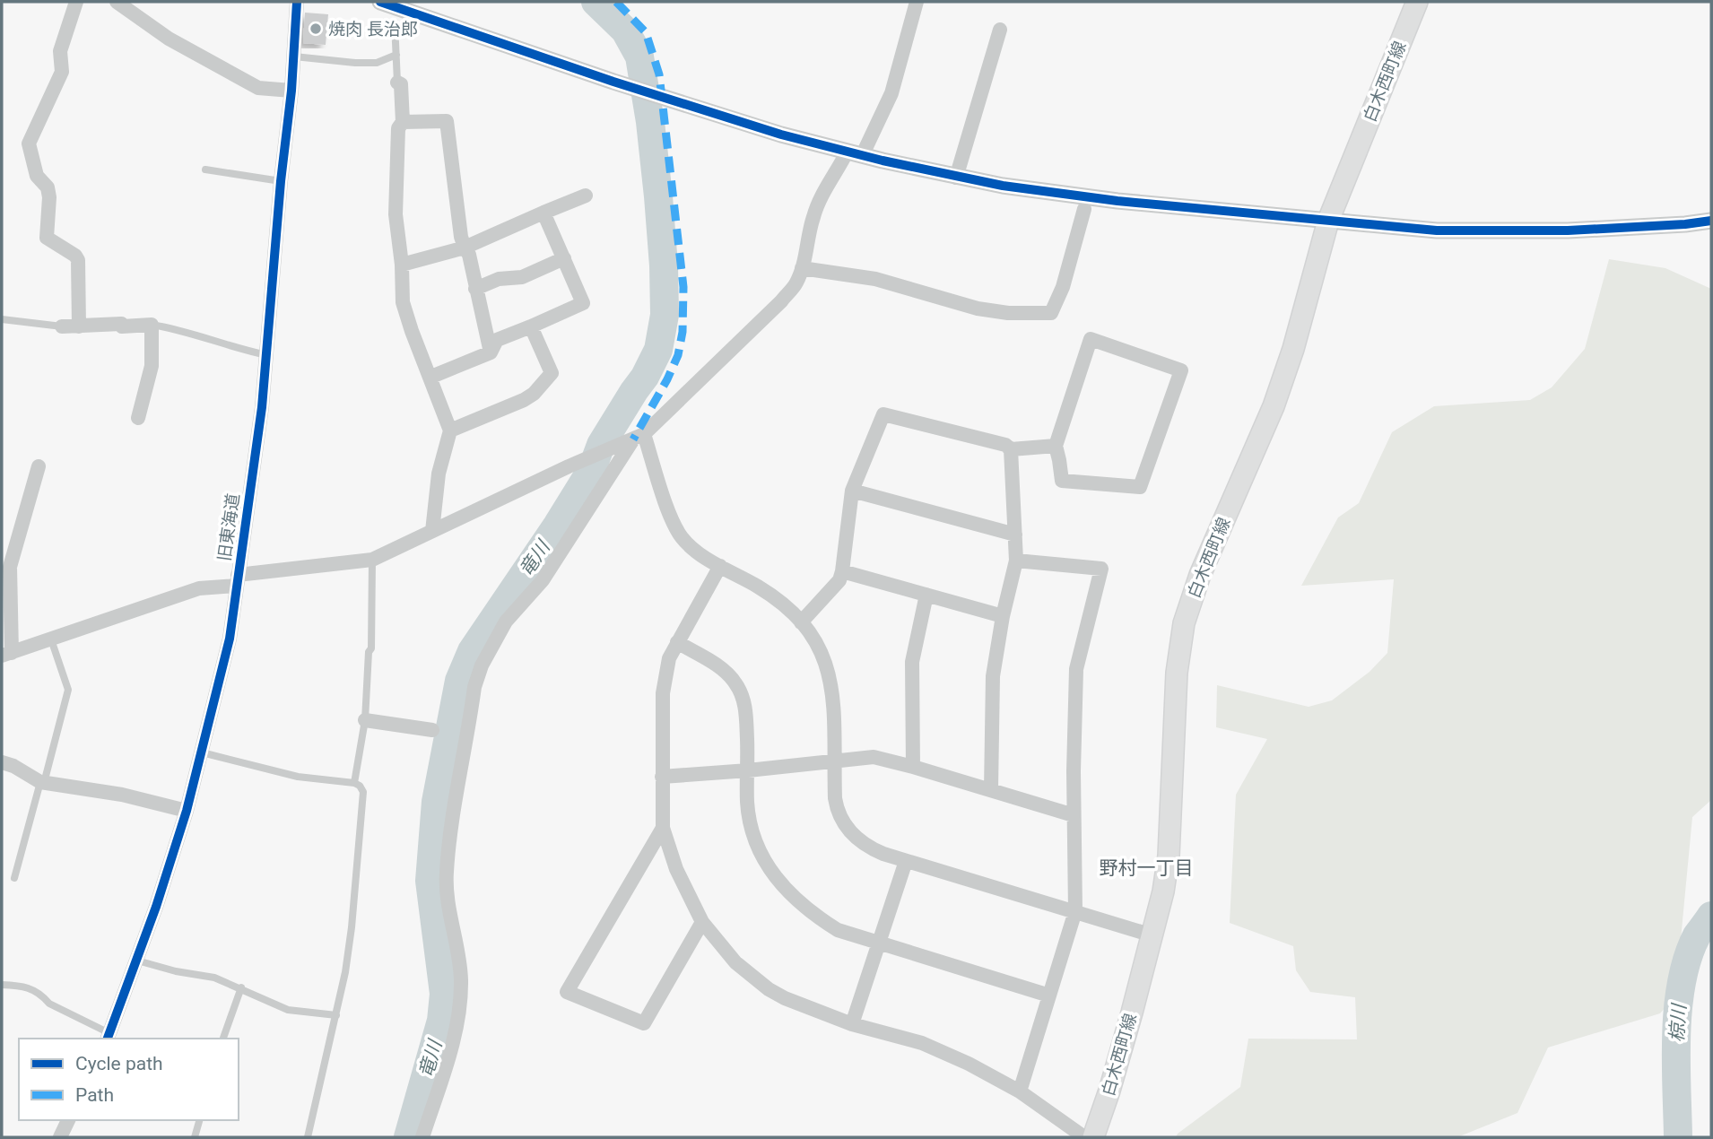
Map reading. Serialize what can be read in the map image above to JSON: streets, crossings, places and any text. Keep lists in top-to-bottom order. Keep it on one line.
{"streets":{"main road":["白木西町線"],"street":["旧東海道"]},"districts":["野村一丁目"],"water":["竜川","椋川"],"places":["焼肉 長治郎"],"legend":["Cycle path","Path"]}
